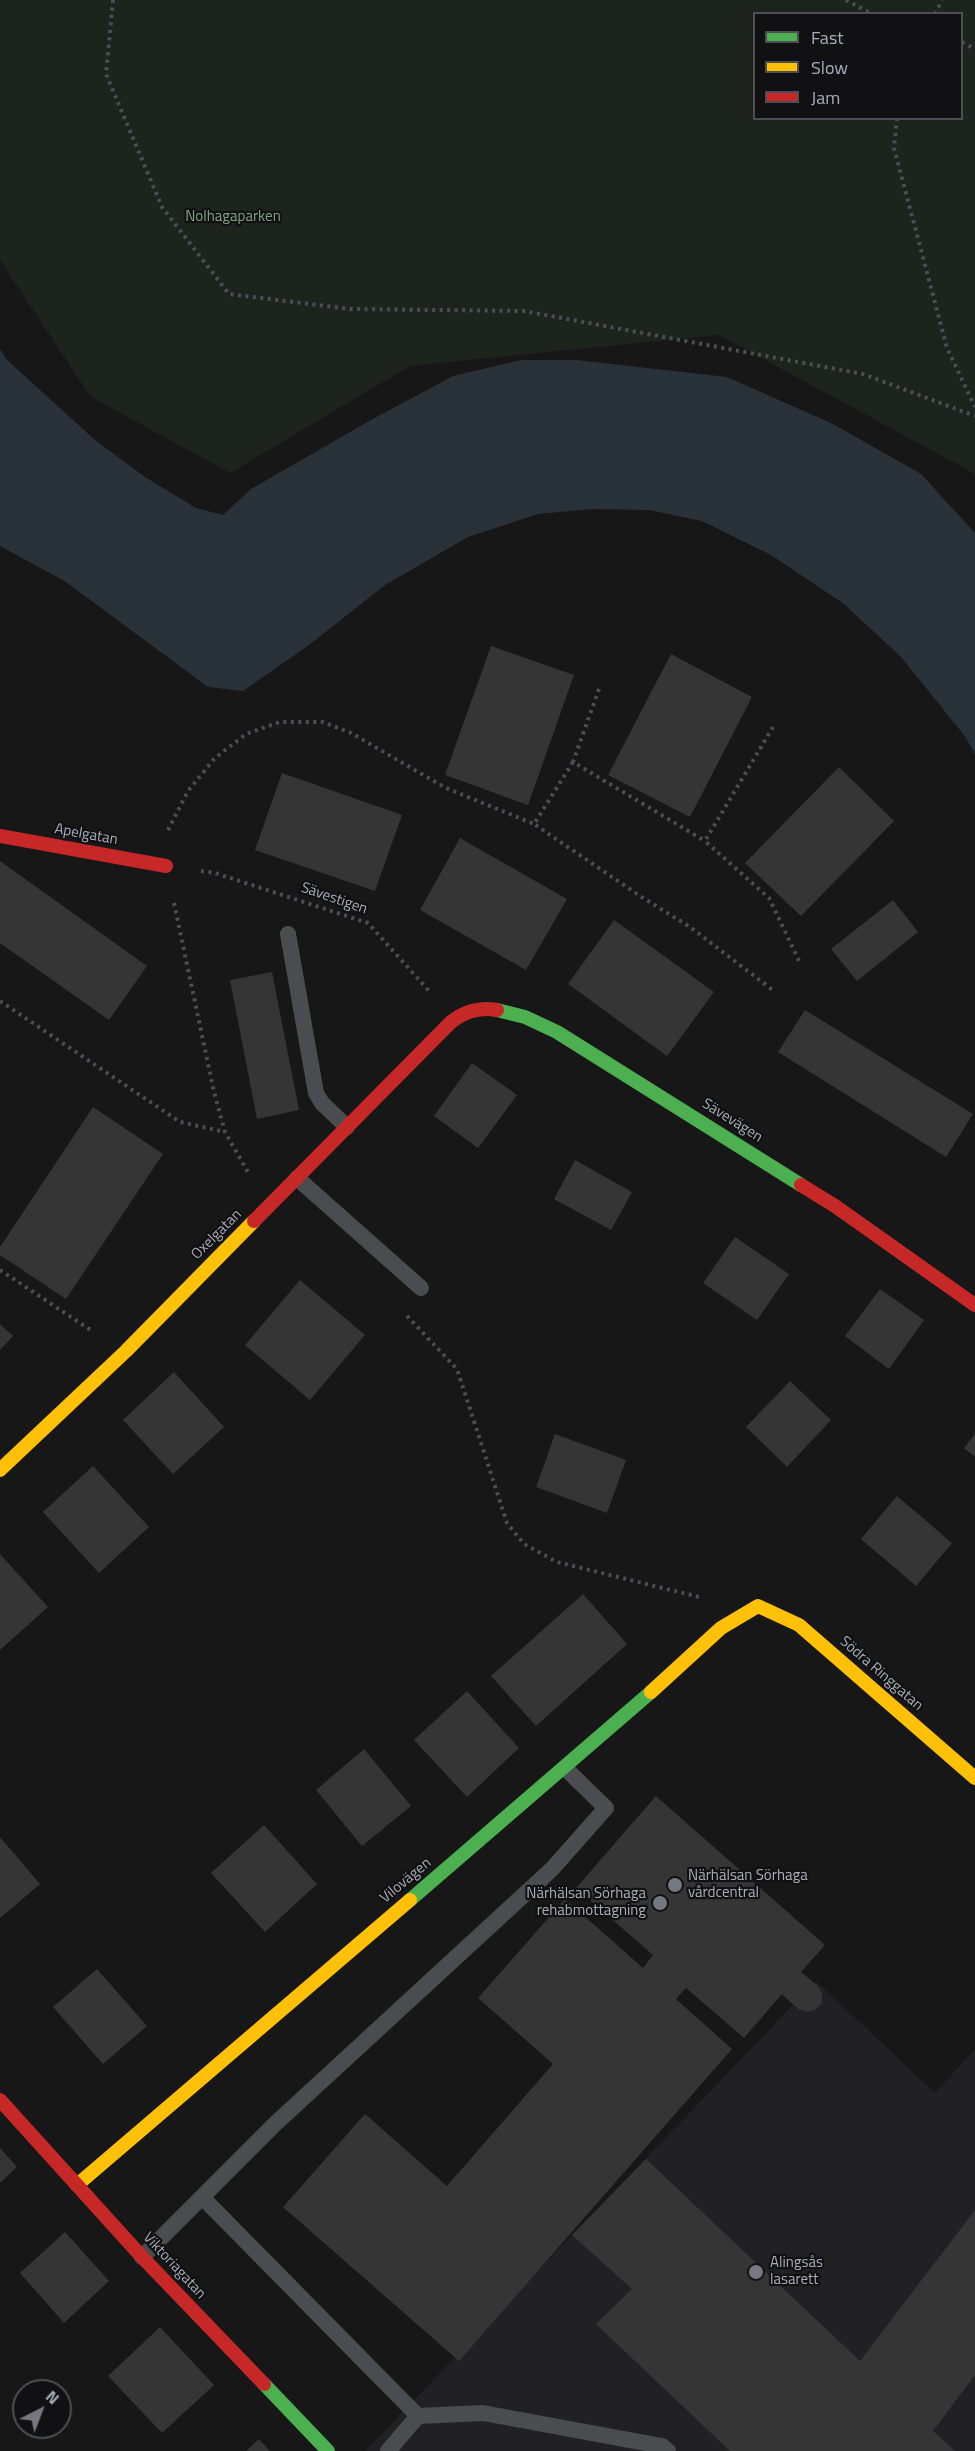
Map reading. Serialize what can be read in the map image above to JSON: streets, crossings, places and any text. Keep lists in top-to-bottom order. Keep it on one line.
{"streets":{"street":["Apelgatan","Sävevägen","Oxelgatan","Södra Ringgatan","Vilovägen","Viktoriagatan"],"path":["Sävestigen"]},"crossings":[["Apelgatan","Sävestigen"],["Sävestigen","Sävevägen"],["Sävestigen","Oxelgatan"],["Sävevägen","Oxelgatan"],["Södra Ringgatan","Vilovägen"],["Vilovägen","Viktoriagatan"]],"parks":["Nolhagaparken"],"places":["Närhälsan Sörhaga vårdcentral","Närhälsan Sörhaga rehabmottagning","Alingsås lasarett"],"legend":["Fast","Slow","Jam"],"north":"top right"}
